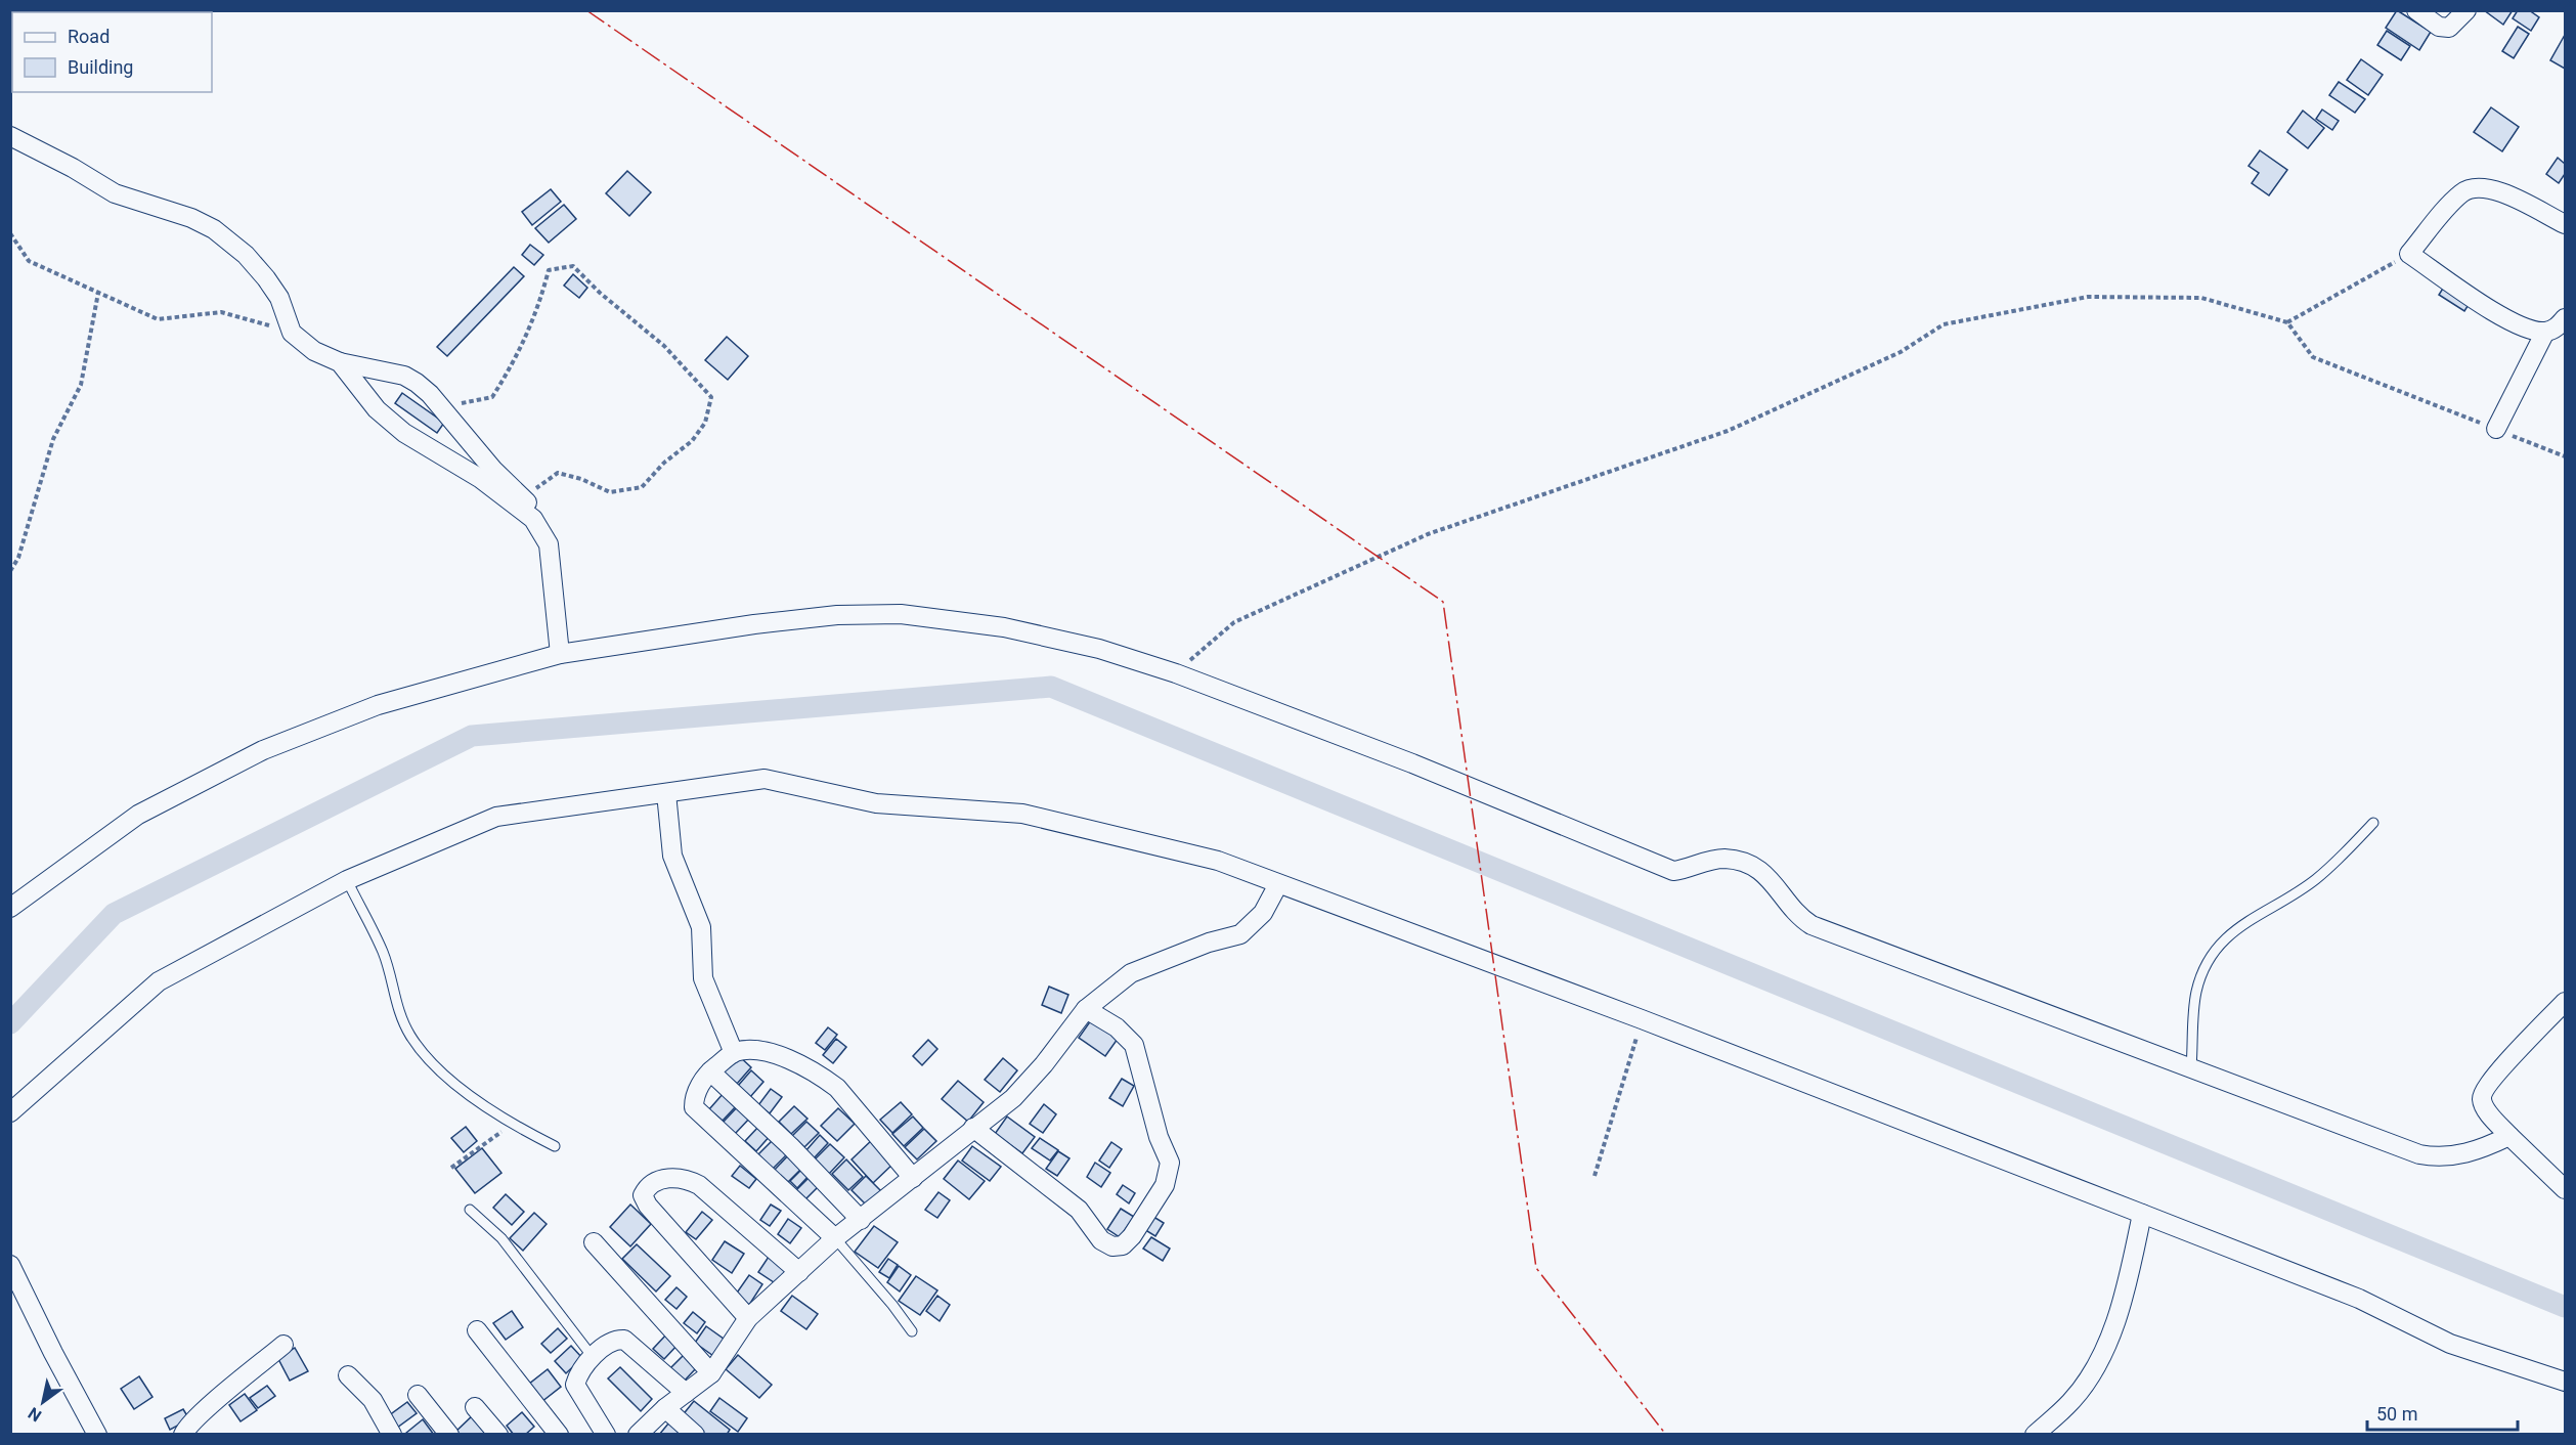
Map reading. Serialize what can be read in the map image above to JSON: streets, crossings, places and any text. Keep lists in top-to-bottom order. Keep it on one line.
{"legend":["Road","Building"],"scale_bar":"50 m","north":"bottom left"}
